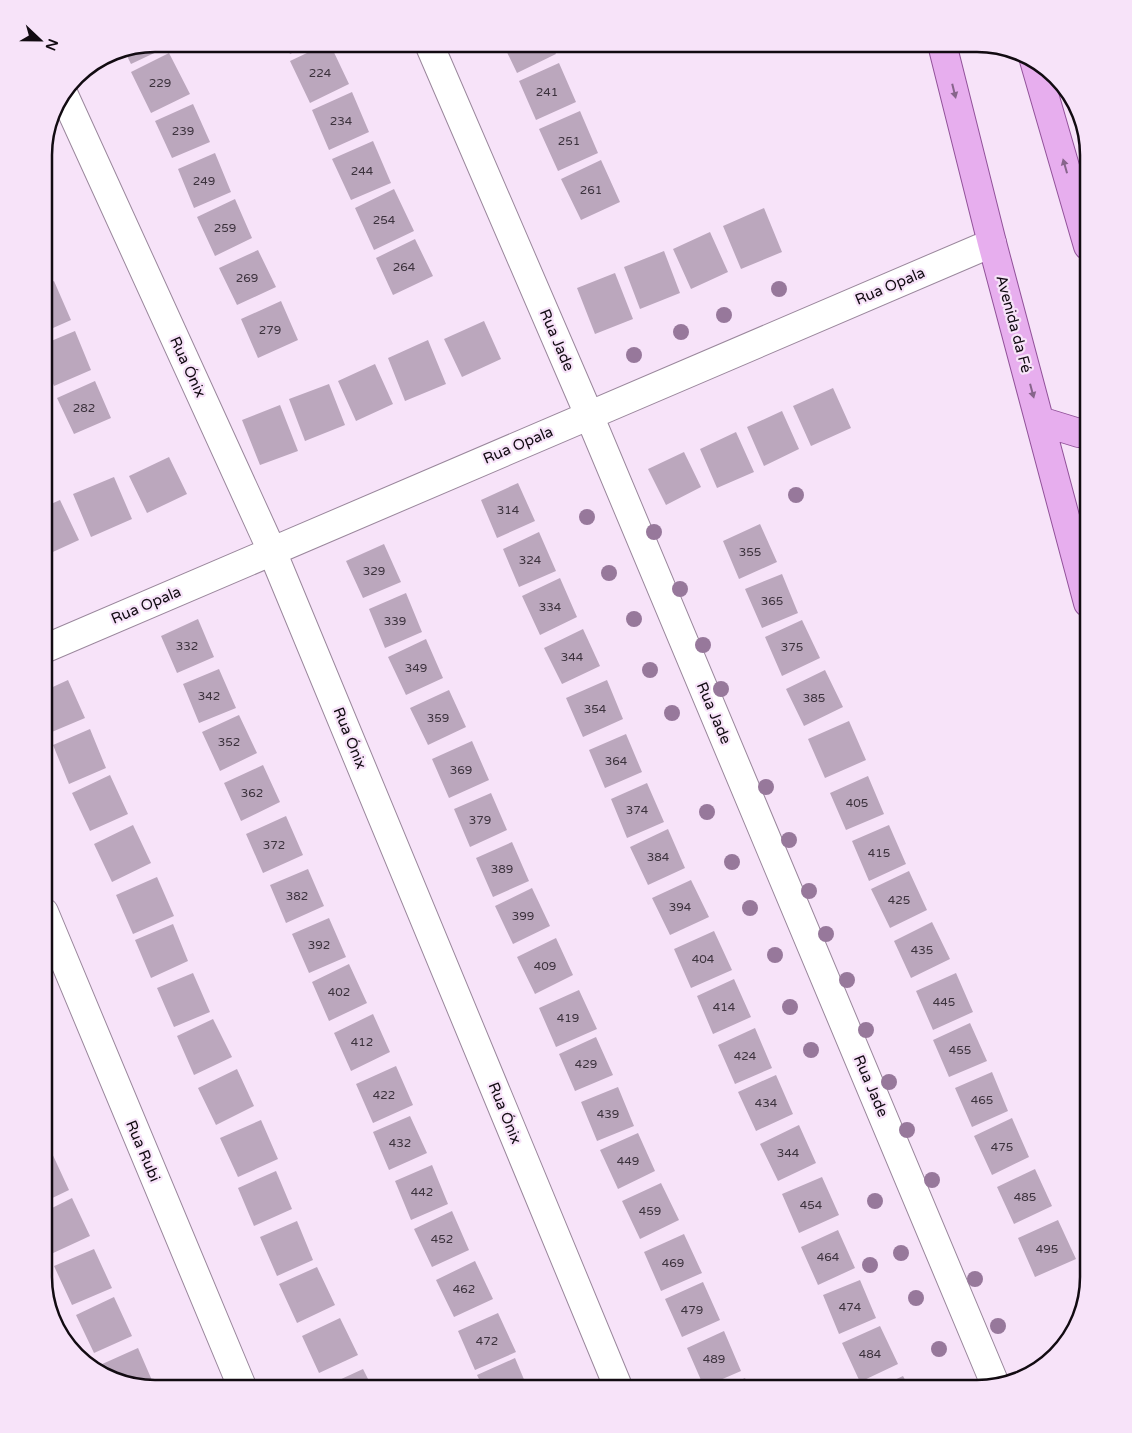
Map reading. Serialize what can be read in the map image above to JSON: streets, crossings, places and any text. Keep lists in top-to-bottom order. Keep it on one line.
{"streets":{"main road":["Avenida da Fé"],"street":["Rua Opala","Rua Jade","Rua Ónix","Rua Rubi"]},"crossings":[["Rua Opala","Avenida da Fé"],["Rua Opala","Rua Jade"],["Rua Opala","Rua Ónix"]],"house_numbers":["224","229","241","234","239","251","244","249","261","254","259","264","269","279","282","314","355","324","329","365","334","339","332","375","344","349","342","385","354","359","352","364","369","362","405","374","379","372","415","384","389","382","425","394","399","392","435","404","409","402","445","414","419","412","455","424","429","422","465","434","439","432","475","344","449","442","485","454","459","452","495","464","469","462","474","479","472","484","489"],"north":"right"}
